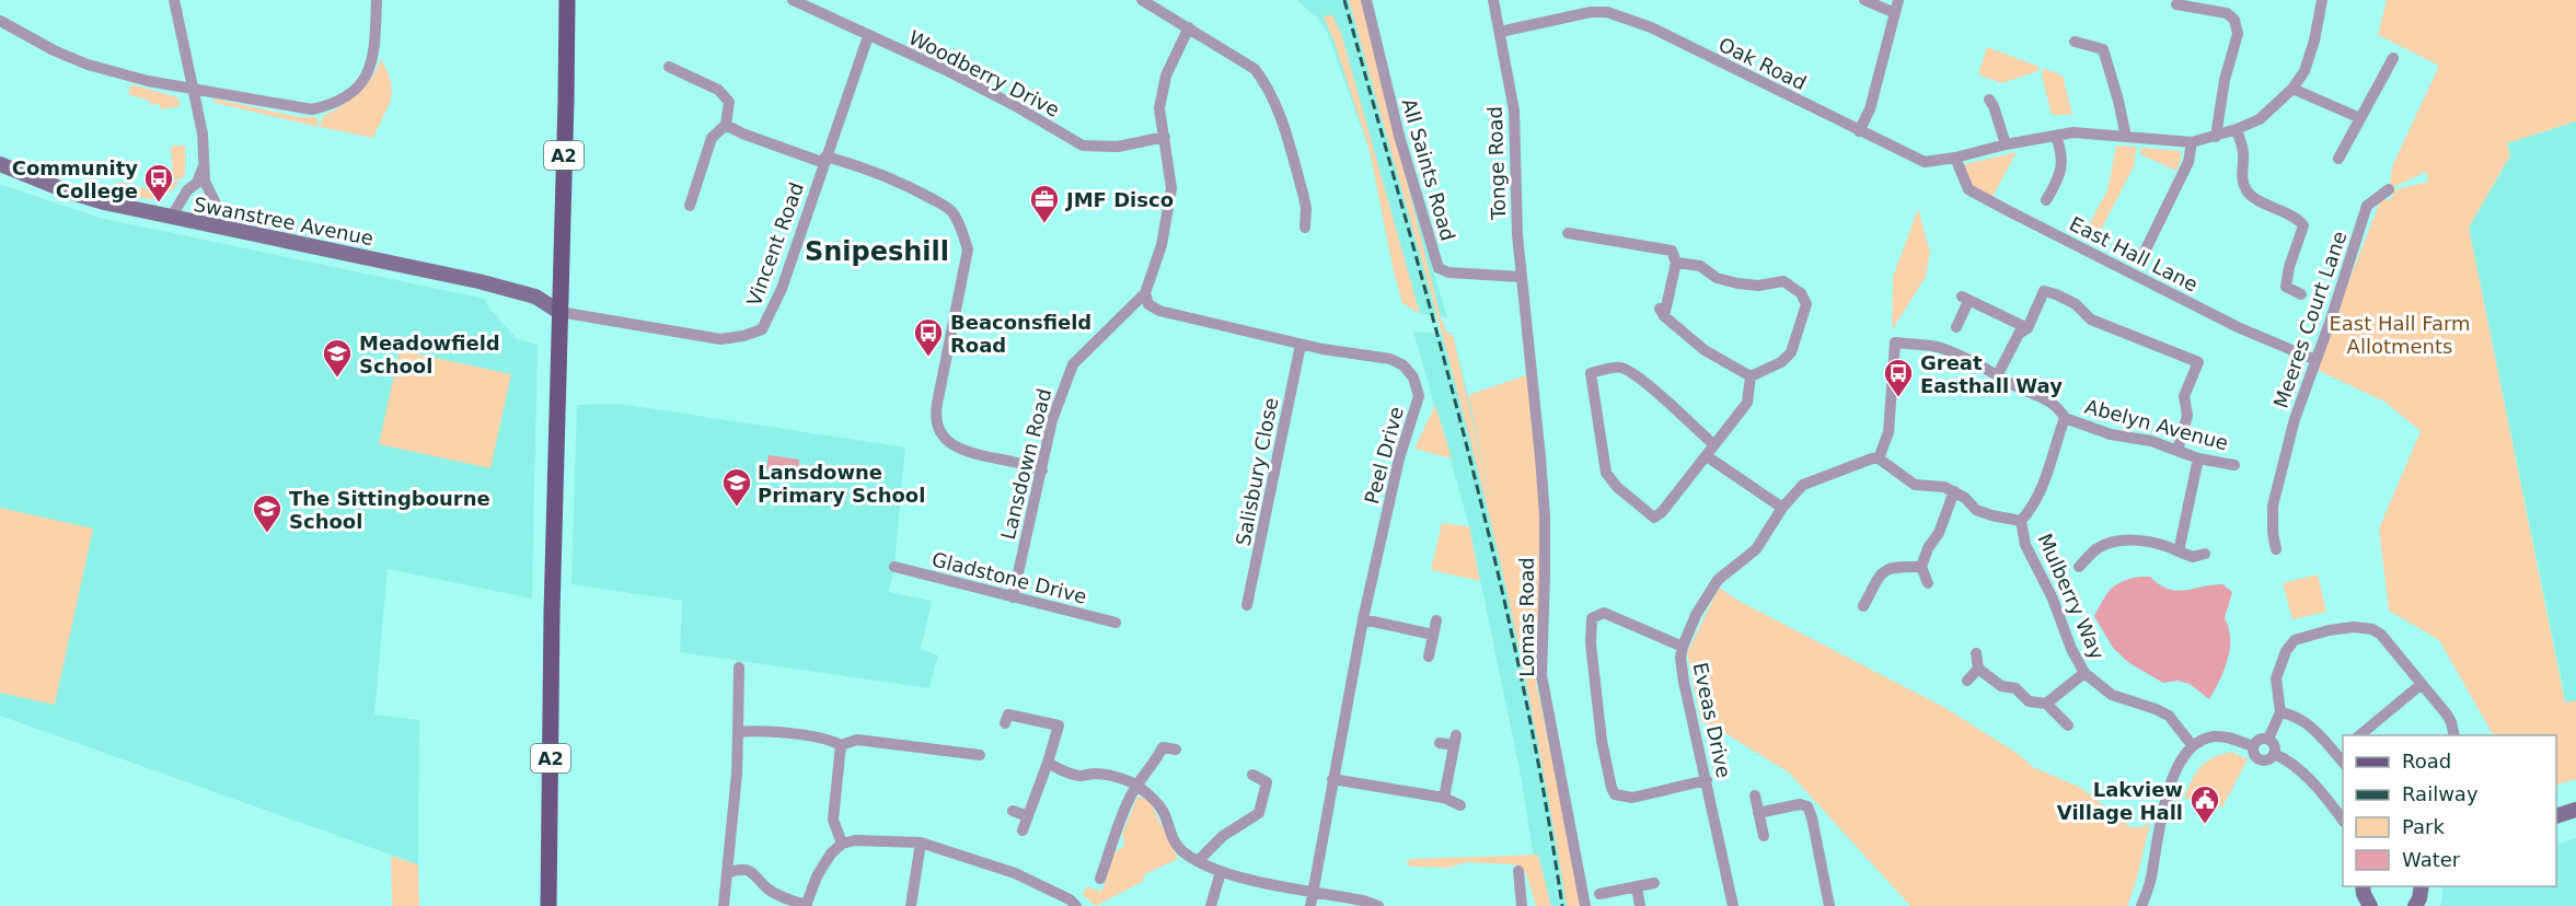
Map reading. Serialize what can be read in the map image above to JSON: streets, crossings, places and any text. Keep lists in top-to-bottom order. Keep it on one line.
{"streets":{"main road":["A2"],"street":["Oak Road","Woodberry Drive","Tonge Road","All Saints Road","Swanstree Avenue","Vincent Road","East Hall Lane","Meeres Court Lane","Abelyn Avenue","Peel Drive","Lansdown Road","Salisbury Close","Gladstone Drive","Mulberry Way","Lomas Road","Eveas Drive"]},"crossings":[["Oak Road","Tonge Road"],["Oak Road","East Hall Lane"],["Woodberry Drive","Lansdown Road"],["A2","Swanstree Avenue"],["A2","Vincent Road"],["Tonge Road","All Saints Road"],["Tonge Road","Lomas Road"],["Swanstree Avenue","Vincent Road"],["East Hall Lane","Meeres Court Lane"],["Abelyn Avenue","Mulberry Way"],["Peel Drive","Lansdown Road"],["Peel Drive","Salisbury Close"],["Lansdown Road","Gladstone Drive"],["Mulberry Way","Eveas Drive"]],"districts":["Snipeshill"],"parks":["East Hall Farm Allotments"],"places":{"bus stop":["Community College","Beaconsfield Road","Great Easthall Way"],"office":["JMF Disco"],"school or university":["Meadowfield School","Lansdowne Primary School","The Sittingbourne School"],"public building":["Lakview Village Hall"]},"legend":["Road","Railway","Park","Water"]}
